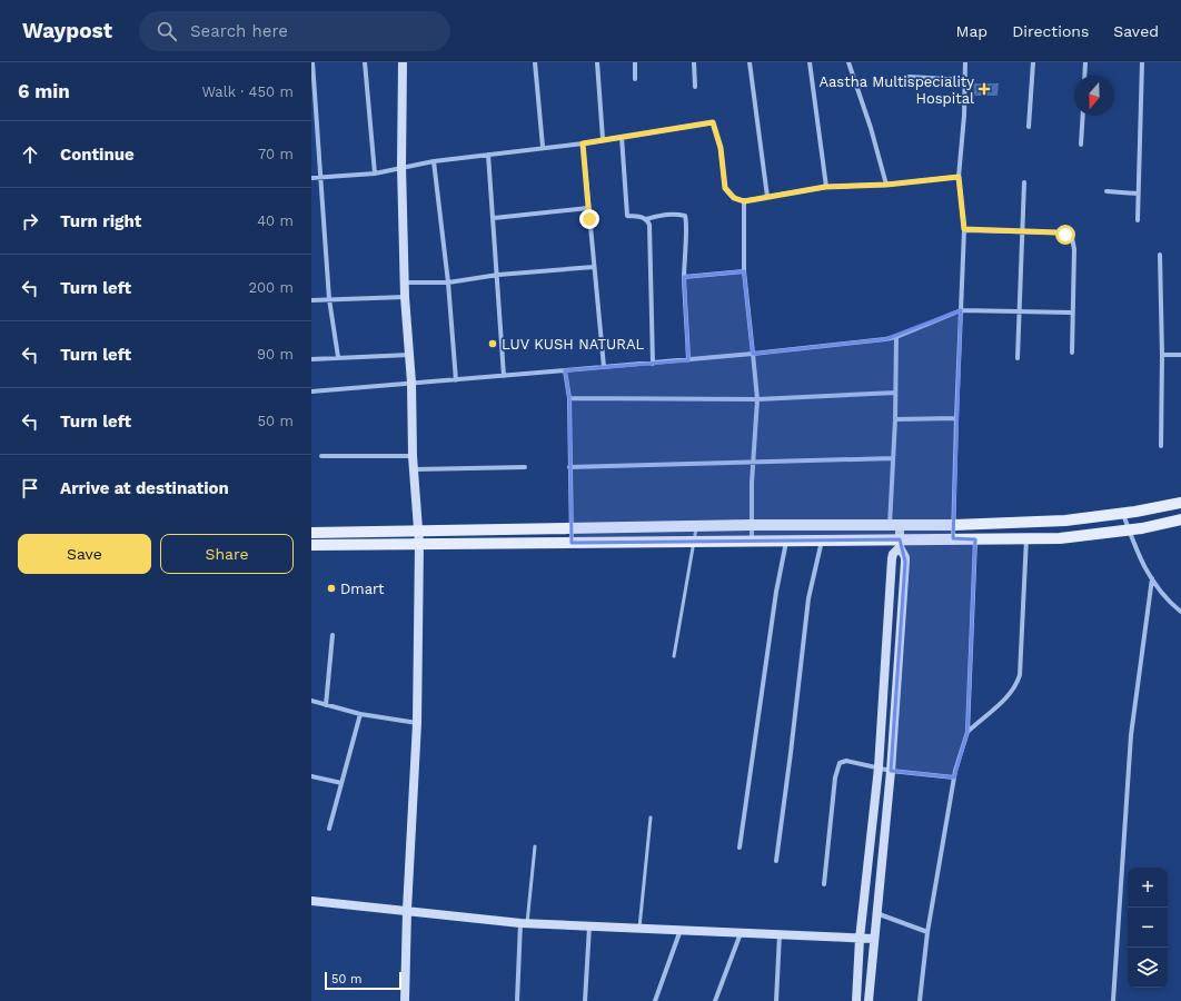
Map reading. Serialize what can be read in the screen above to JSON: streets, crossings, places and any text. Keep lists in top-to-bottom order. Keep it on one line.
{"places":{"health":["Aastha Multispeciality Hospital"],"other":["LUV KUSH NATURAL","Dmart"]},"scale_bar":"50 m","north":"bottom","page":{"header":"Waypost","search":"Search here","nav":["Map","Directions","Saved"],"heading":["6 min","Walk · 450 m"],"list":[["Continue","70 m"],["Turn right","40 m"],["Turn left","200 m"],["Turn left","90 m"],["Turn left","50 m"],"Arrive at destination"],"buttons":["Save","Share"],"map_buttons":["+","−"],"scale":"50 m"}}
